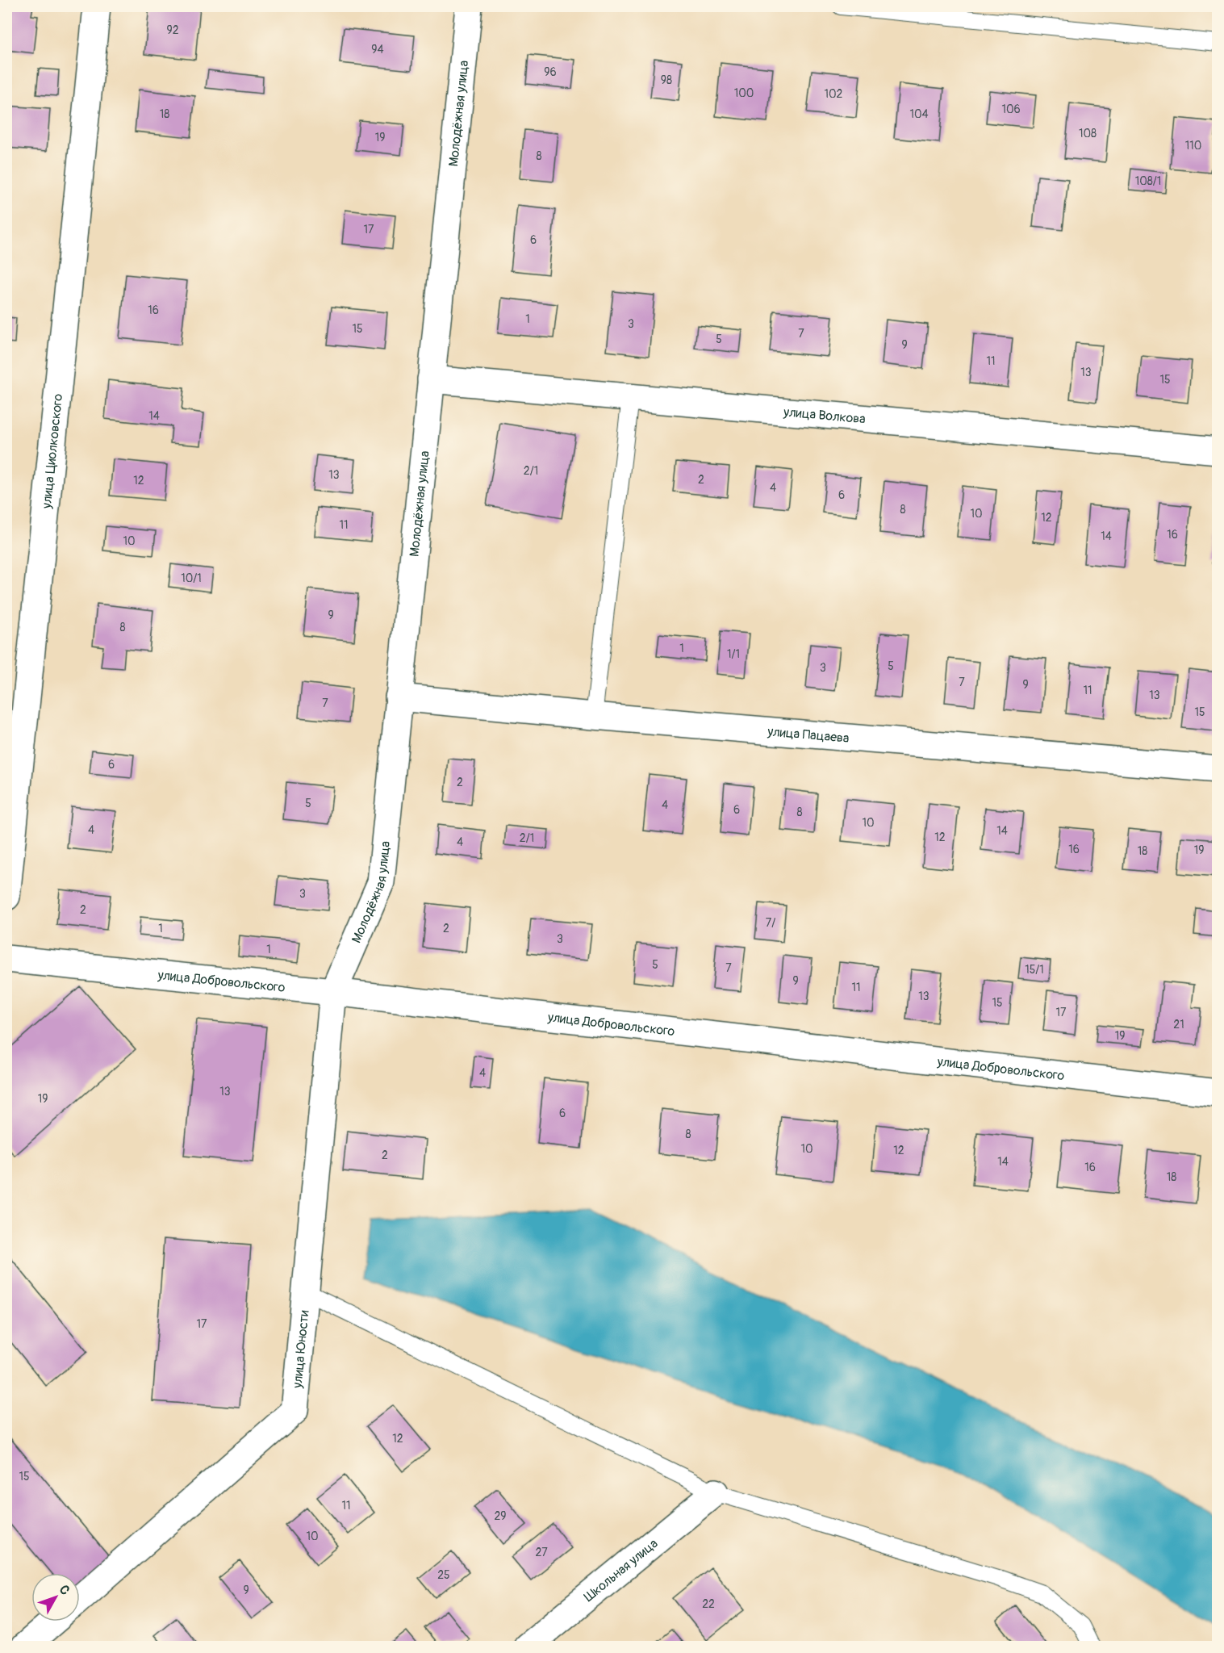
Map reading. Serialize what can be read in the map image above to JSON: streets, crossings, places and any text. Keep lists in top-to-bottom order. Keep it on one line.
{"streets":{"street":["Молодёжная улица","улица Волкова","улица Циолковского","улица Пацаева","улица Добровольского","улица Юности","Школьная улица"]},"crossings":[["Молодёжная улица","улица Волкова"],["Молодёжная улица","улица Пацаева"],["Молодёжная улица","улица Добровольского"],["Молодёжная улица","улица Юности"],["улица Добровольского","улица Юности"]],"house_numbers":["92","94","96","98","100","102","106","18","104","108","19","110","8","108/1","17","6","16","1","3","15","7","5","9","11","13","15","14","2/1","13","2","12","4","6","8","10","12","11","16","14","10","10/1","9","8","1","1/1","5","3","7","9","11","13","7","15","6","2","5","4","6","8","10","4","14","12","2/1","4","16","19","18","3","2","7/","1","2","3","1","5","7","15/1","9","11","13","15","17","21","19","4","13","19","6","8","10","12","2","14","16","18","17","12","15","11","29","10","27","25","9","22"],"north":"top right"}
